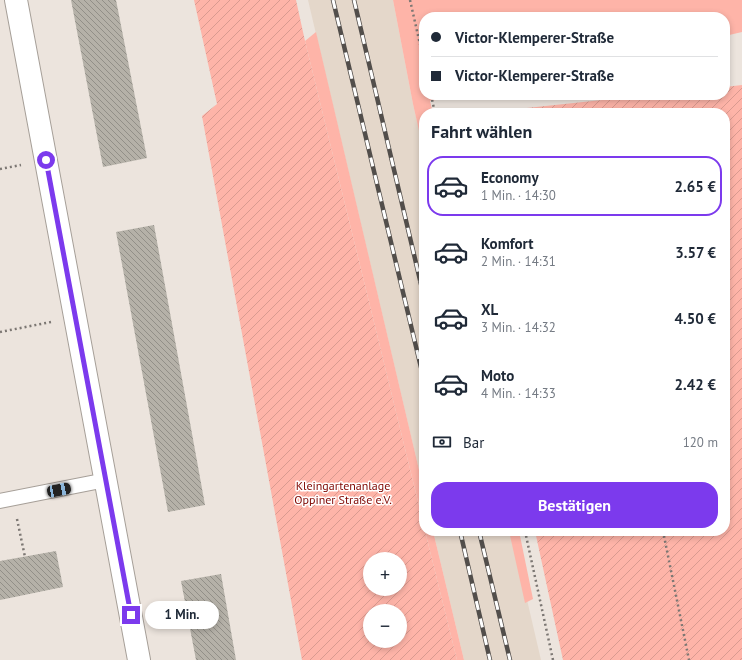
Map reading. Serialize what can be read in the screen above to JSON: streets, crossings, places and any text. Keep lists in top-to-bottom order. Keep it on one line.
{"parks":["Kleingartenanlage Oppiner Straße e.V."],"page":{"banner":["Victor-Klemperer-Straße","Victor-Klemperer-Straße"],"heading":"Fahrt wählen","list":[{"name":"Economy","note":"1 Min. · 14:30","value":"2.65 €"},{"name":"Komfort","note":"2 Min. · 14:31","value":"3.57 €"},{"name":"XL","note":"3 Min. · 14:32","value":"4.50 €"},{"name":"Moto","note":"4 Min. · 14:33","value":"2.42 €"}],"pay":["Bar","120 m"],"buttons":"Bestätigen","map_buttons":["+","−"],"bubble":"1 Min."}}
